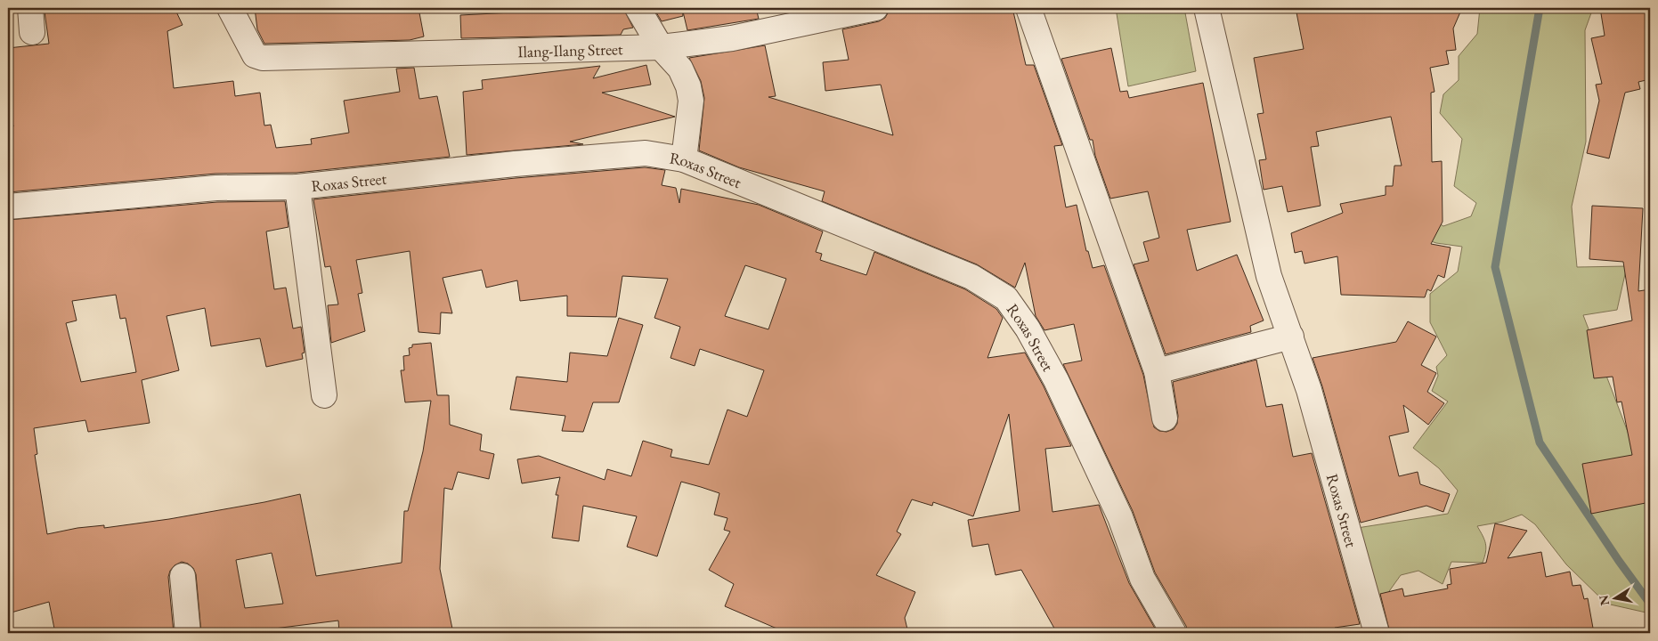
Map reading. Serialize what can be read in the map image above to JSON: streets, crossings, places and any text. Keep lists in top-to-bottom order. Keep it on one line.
{"streets":{"street":["Ilang-Ilang Street","Roxas Street"]},"north":"left"}
